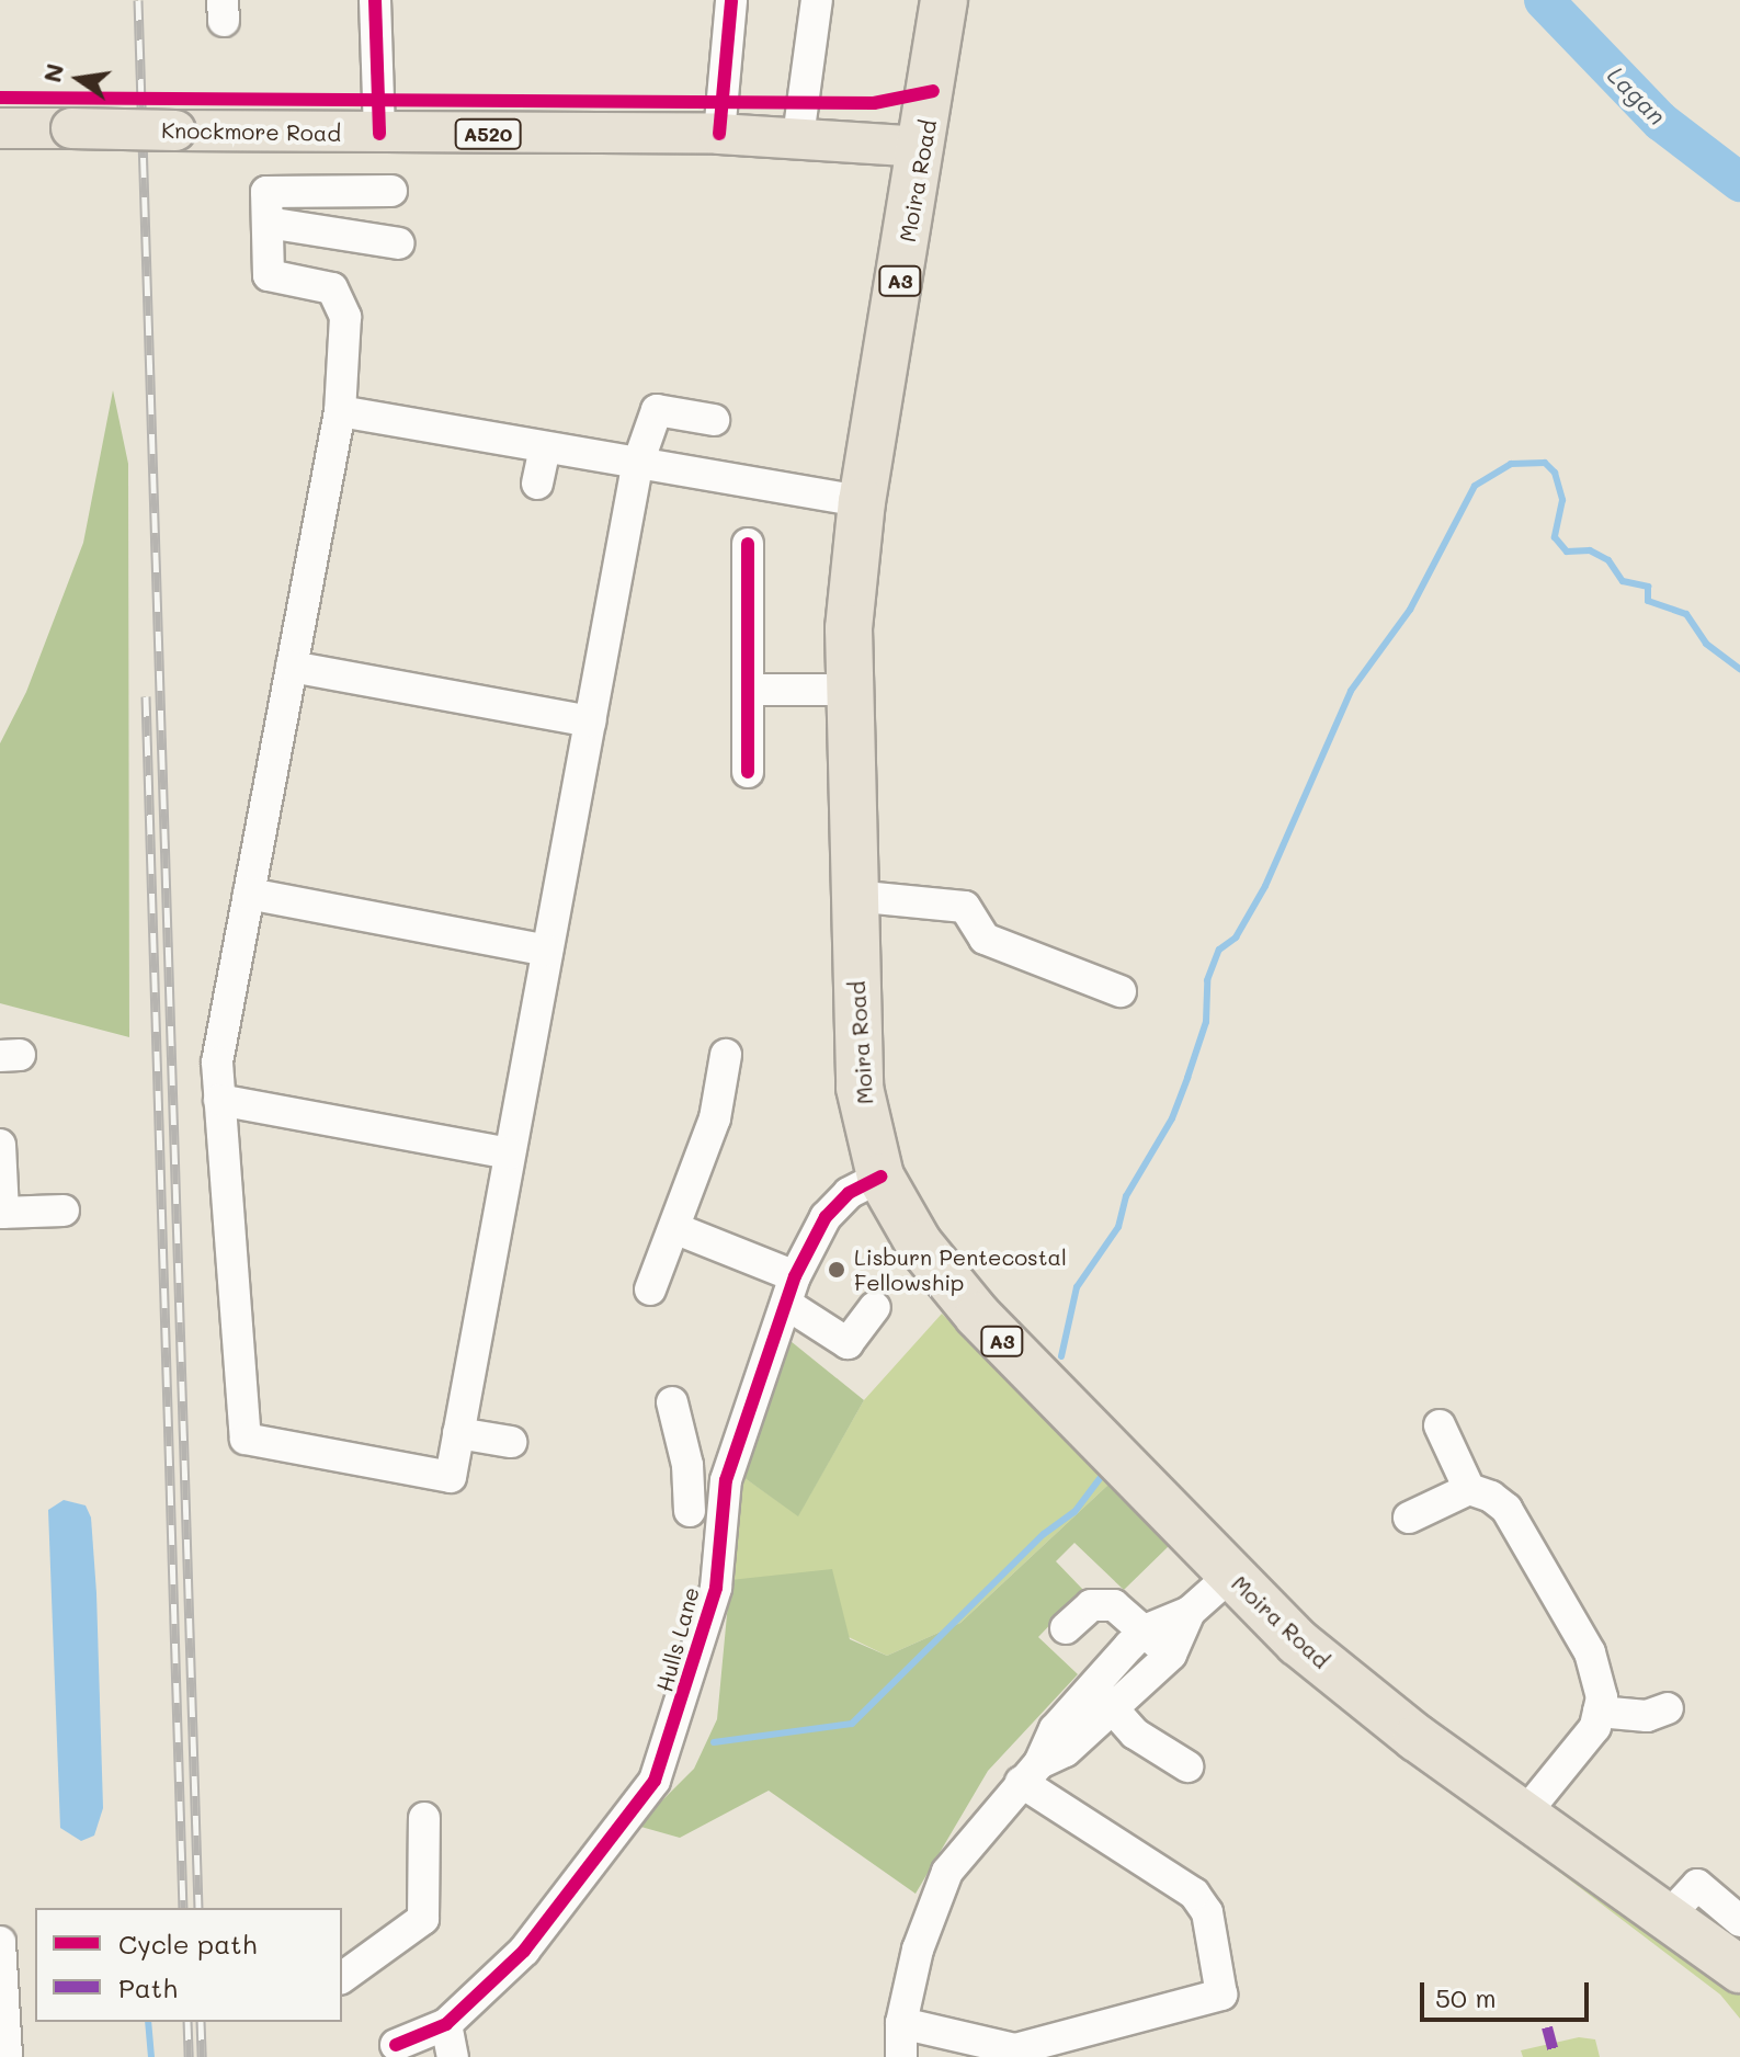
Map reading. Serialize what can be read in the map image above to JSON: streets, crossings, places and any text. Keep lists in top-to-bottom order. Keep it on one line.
{"streets":{"highway":["Moira Road","A3"],"main road":["Knockmore Road","A520"],"street":["Hulls Lane"]},"crossings":[["Knockmore Road","Moira Road"],["Moira Road","Hulls Lane"]],"water":["Lagan"],"places":["Lisburn Pentecostal Fellowship"],"legend":["Cycle path","Path"],"scale_bar":"50 m","north":"left"}
